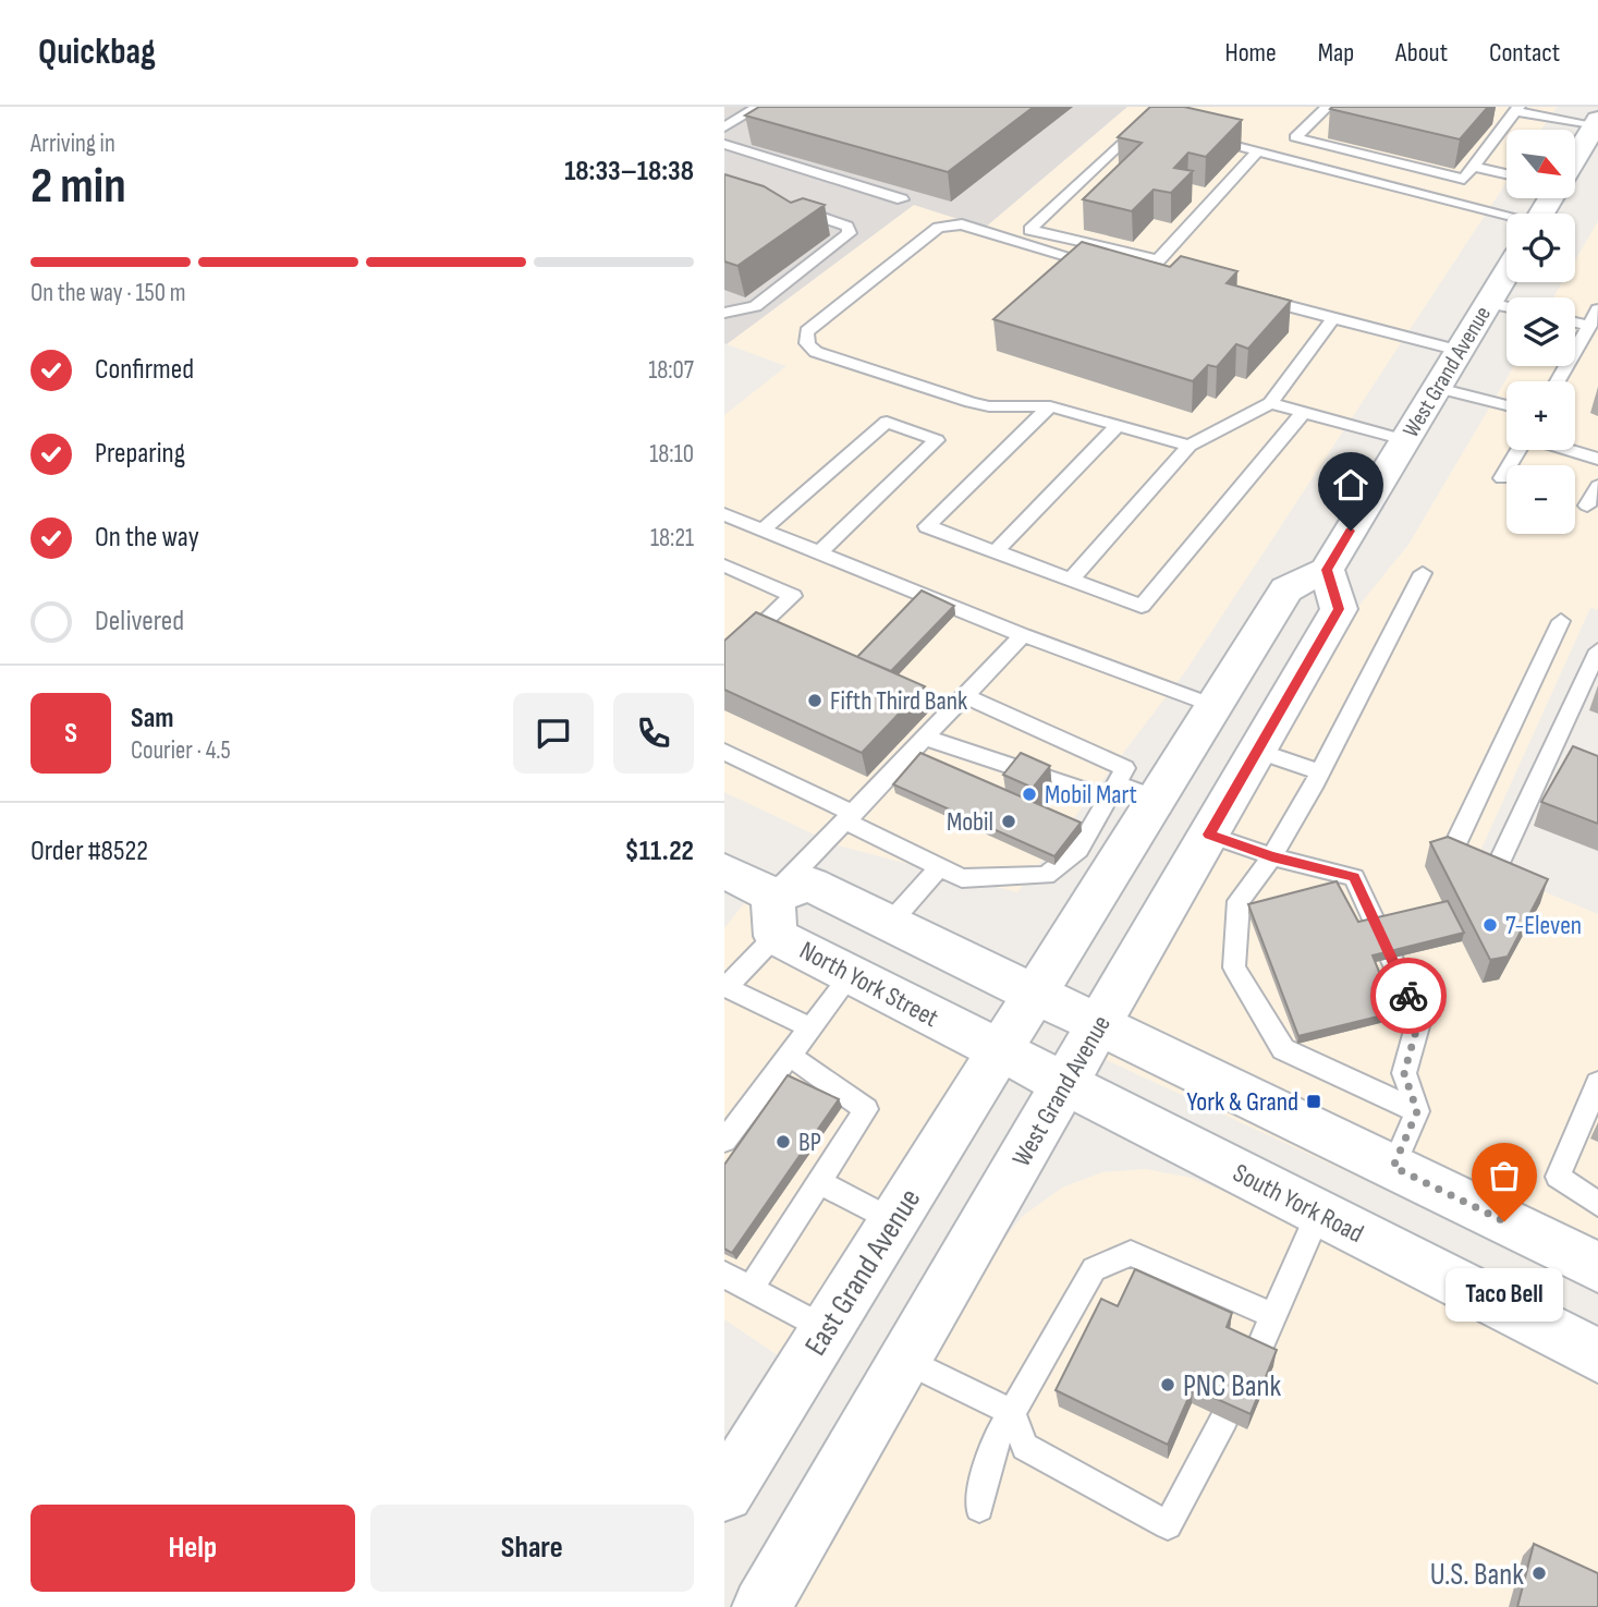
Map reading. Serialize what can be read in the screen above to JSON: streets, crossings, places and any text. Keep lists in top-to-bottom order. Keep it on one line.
{"streets":{"main road":["West Grand Avenue","North York Street","South York Road","East Grand Avenue"]},"crossings":[["West Grand Avenue","South York Road"],["North York Street","South York Road"],["North York Street","East Grand Avenue"],["South York Road","East Grand Avenue"]],"places":{"other":["Fifth Third Bank","Mobil Mart","Mobil","7-Eleven","BP","Taco Bell","PNC Bank","U.S. Bank"],"transit":["York & Grand"]},"north":"bottom right","page":{"header":"Quickbag","nav":["Home","Map","About","Contact"],"heading":["2 min","Arriving in","18:33–18:38"],"panel":["Sam","Courier · 4.5","Order #8522","$11.22"],"map_buttons":["+","−"],"bar":"On the way · 150 m","list":[["Confirmed","18:07"],["Preparing","18:10"],["On the way","18:21"],"Delivered"],"round":"S","bubble":"Taco Bell","buttons":["Help","Share"]}}
